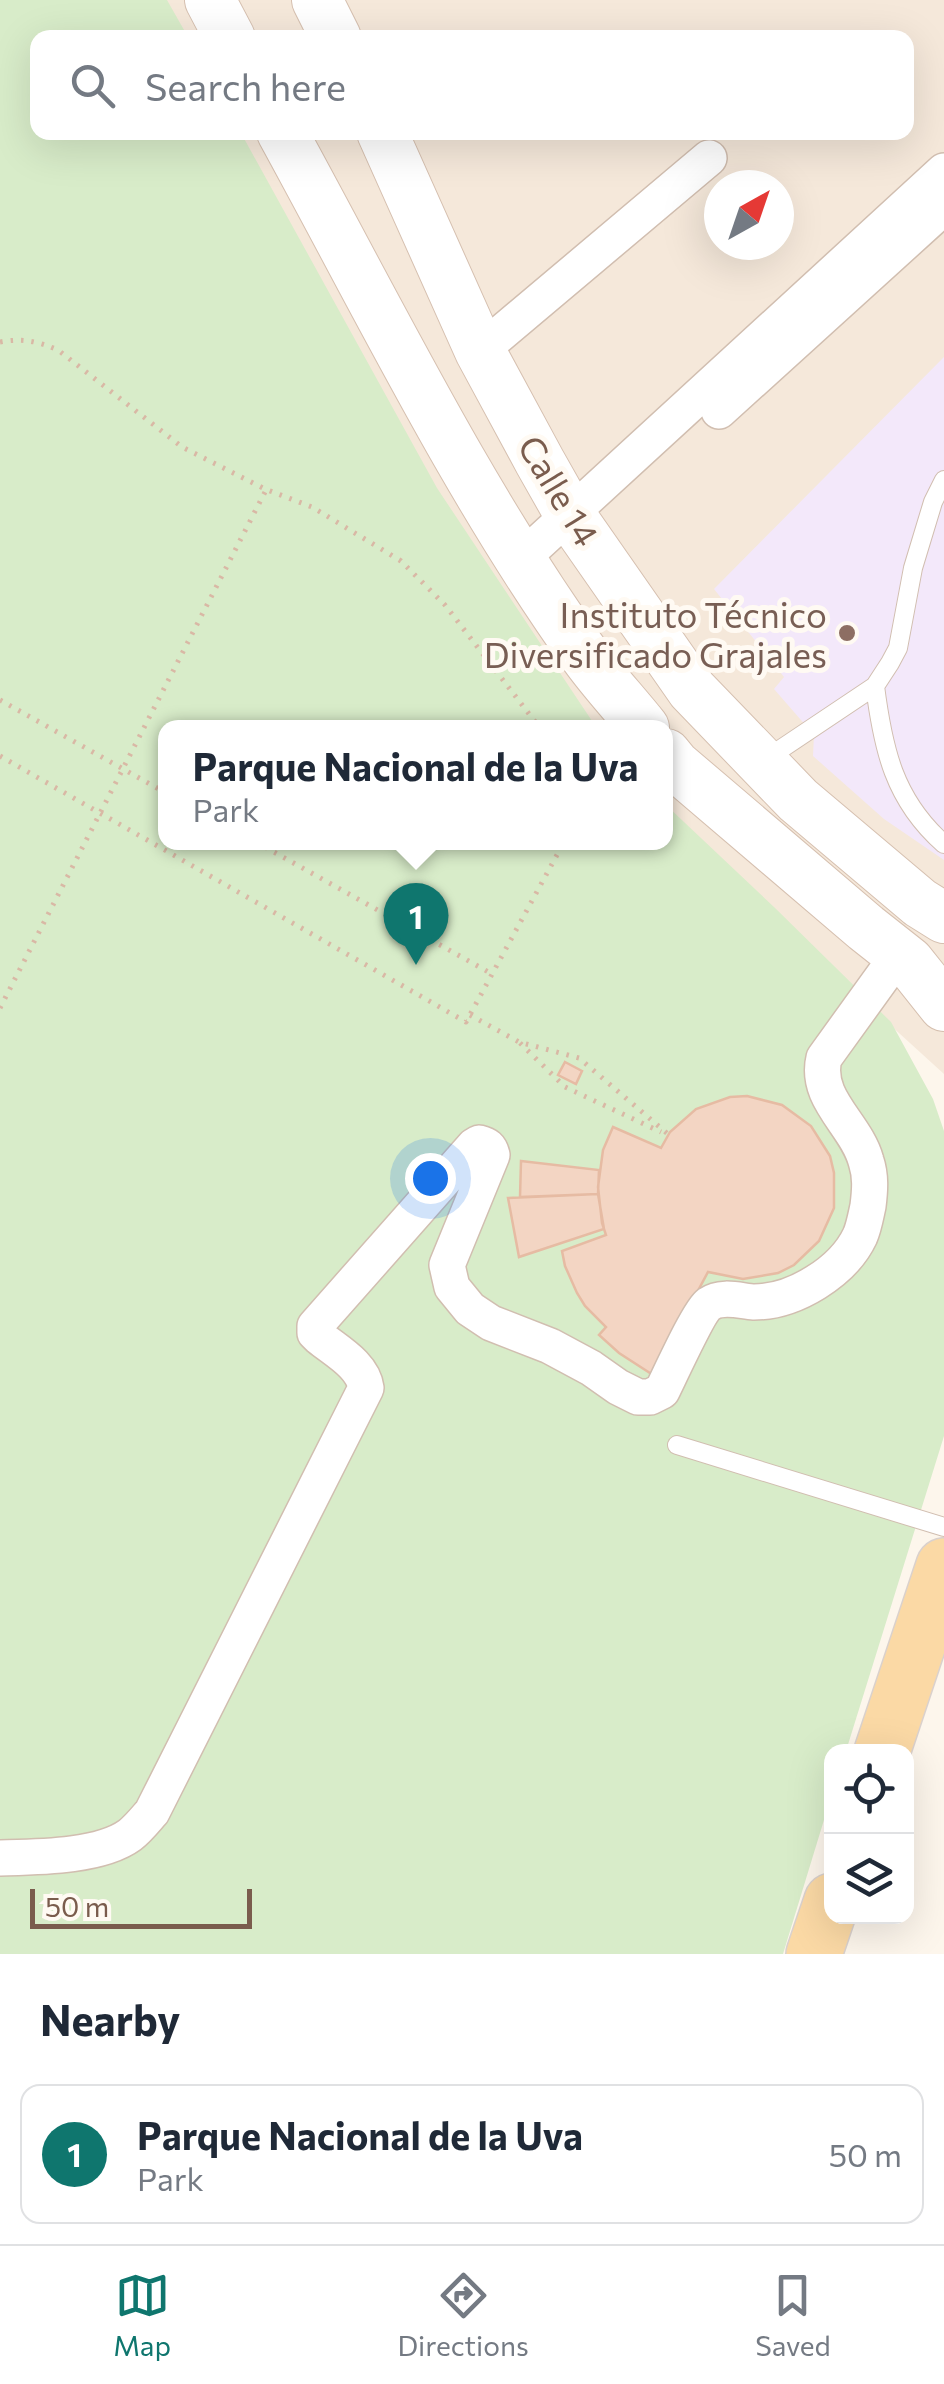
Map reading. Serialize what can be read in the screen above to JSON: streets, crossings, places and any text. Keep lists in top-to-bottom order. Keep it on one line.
{"streets":{"main road":["Calle 14"]},"places":["Instituto Técnico Diversificado Grajales"],"scale_bar":"50 m","north":"top right","page":{"search":"Search here","popup":["Parque Nacional de la Uva","Park"],"pins":"1","scale":"50 m","heading":"Nearby","list":[{"mark":"1","name":"Parque Nacional de la Uva","note":"Park","value":"50 m"}],"nav":["Map","Directions","Saved"]}}
